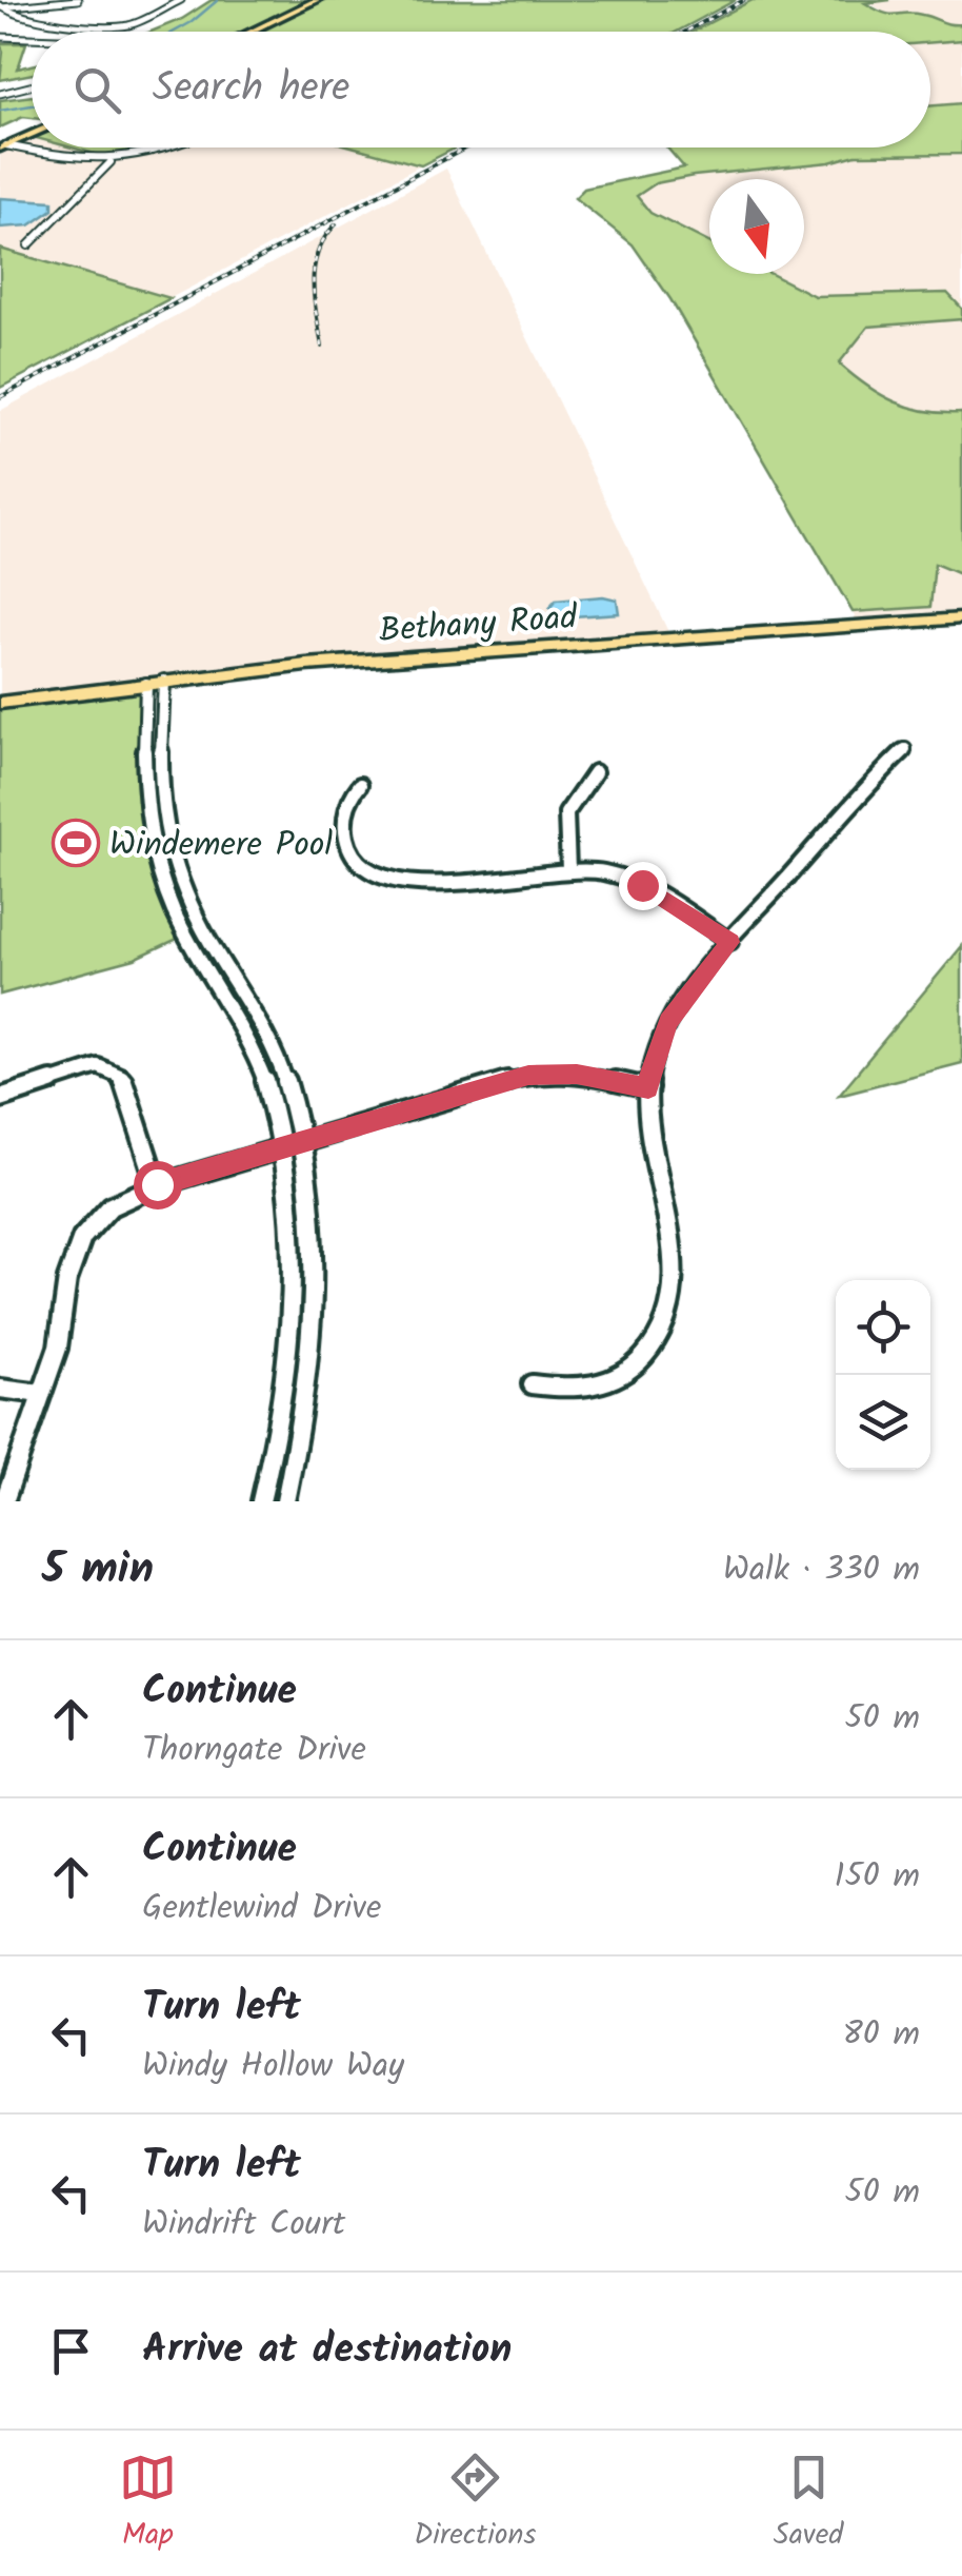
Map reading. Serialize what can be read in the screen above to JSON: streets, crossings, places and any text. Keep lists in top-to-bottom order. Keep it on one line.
{"streets":{"main road":["Bethany Road"]},"places":{"sports":["Windemere Pool"]},"north":"bottom","page":{"search":"Search here","heading":["5 min","Walk · 330 m"],"list":[["Continue","Thorngate Drive","50 m"],["Continue","Gentlewind Drive","150 m"],["Turn left","Windy Hollow Way","80 m"],["Turn left","Windrift Court","50 m"],"Arrive at destination"],"nav":["Map","Directions","Saved"]}}
